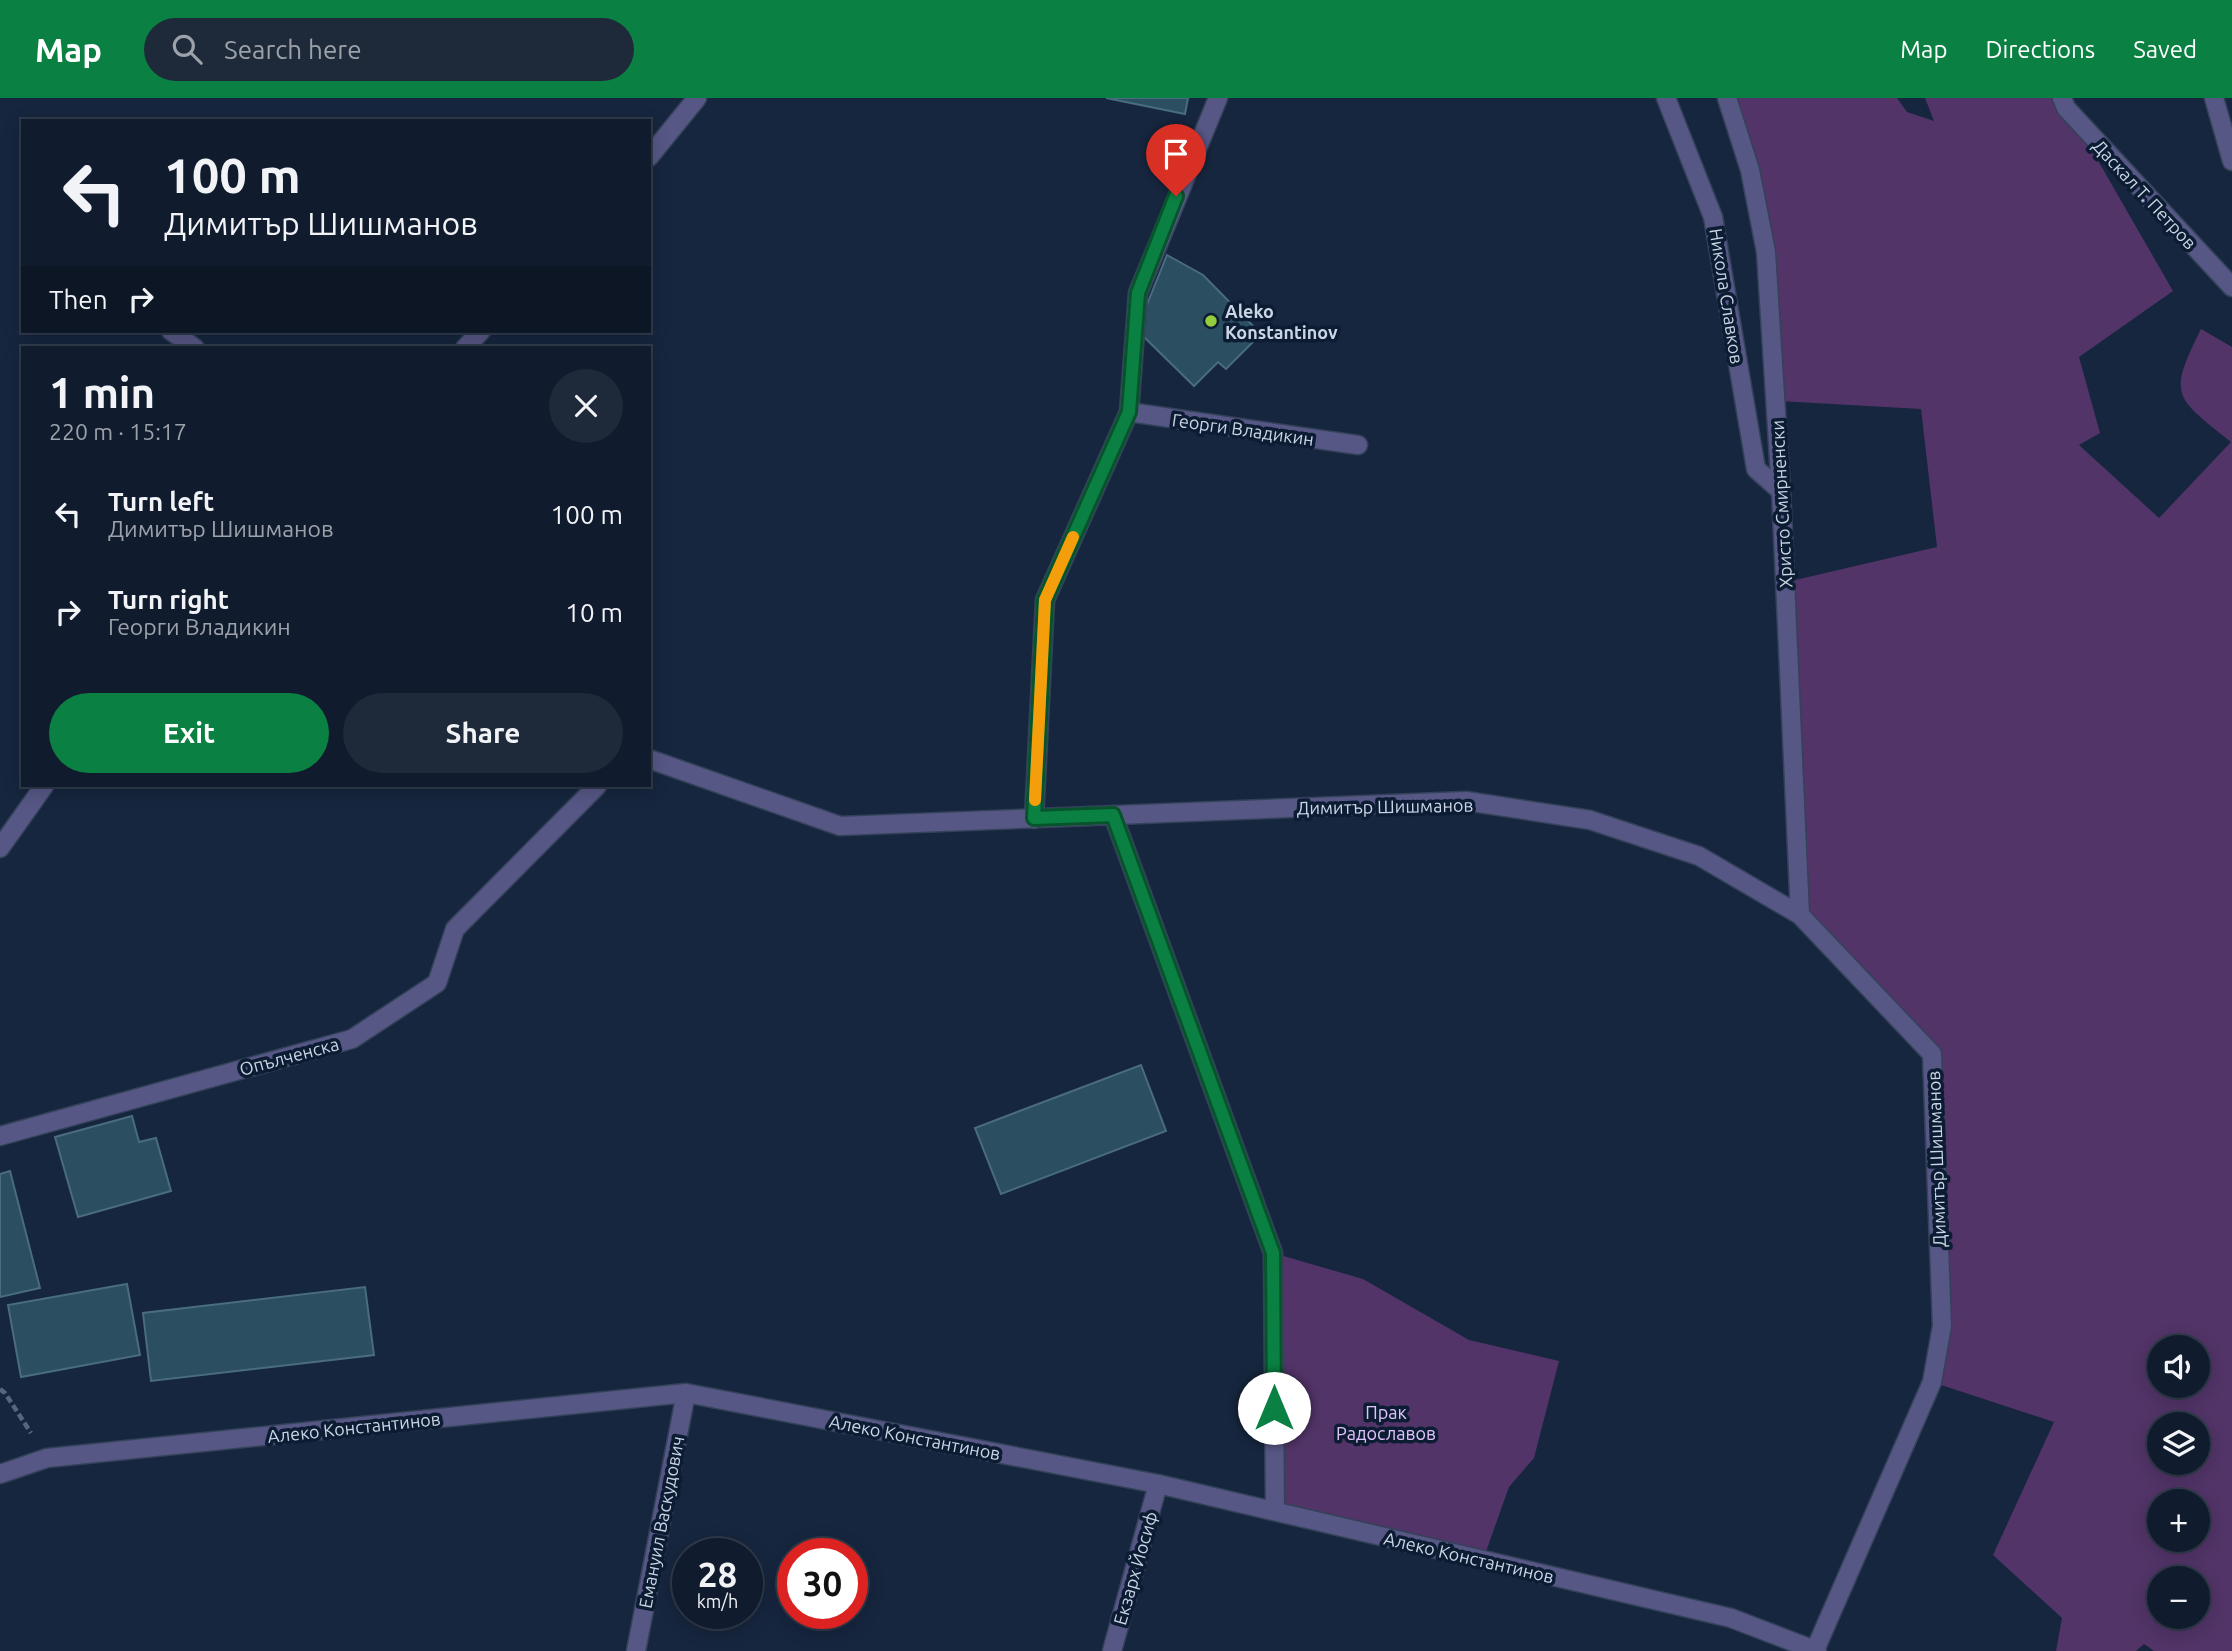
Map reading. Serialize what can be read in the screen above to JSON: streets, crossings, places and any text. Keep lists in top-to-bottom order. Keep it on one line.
{"streets":{"street":["Даскал Т. Петров","Никола Славков","Георги Владикин","Христо Смирненски","Димитър Шишманов","Опълченска","Алеко Константинов","Емануил Васкудович","Екзарх Йосиф"]},"crossings":[["Никола Славков","Христо Смирненски"],["Христо Смирненски","Димитър Шишманов"],["Димитър Шишманов","Алеко Константинов"],["Алеко Константинов","Емануил Васкудович"],["Алеко Константинов","Екзарх Йосиф"]],"parks":["Прак Радославов"],"places":["Aleko Konstantinov"],"page":{"header":"Map","search":"Search here","nav":["Map","Directions","Saved"],"turn":["100 m","Димитър Шишманов"],"then":"Then","heading":["1 min","220 m · 15:17"],"list":[{"name":"Turn left","note":"Димитър Шишманов","value":"100 m"},{"name":"Turn right","note":"Георги Владикин","value":"10 m"}],"buttons":["Exit","Share"],"map_buttons":["+","−"],"speed":"28 km/h","limit":"30"}}
